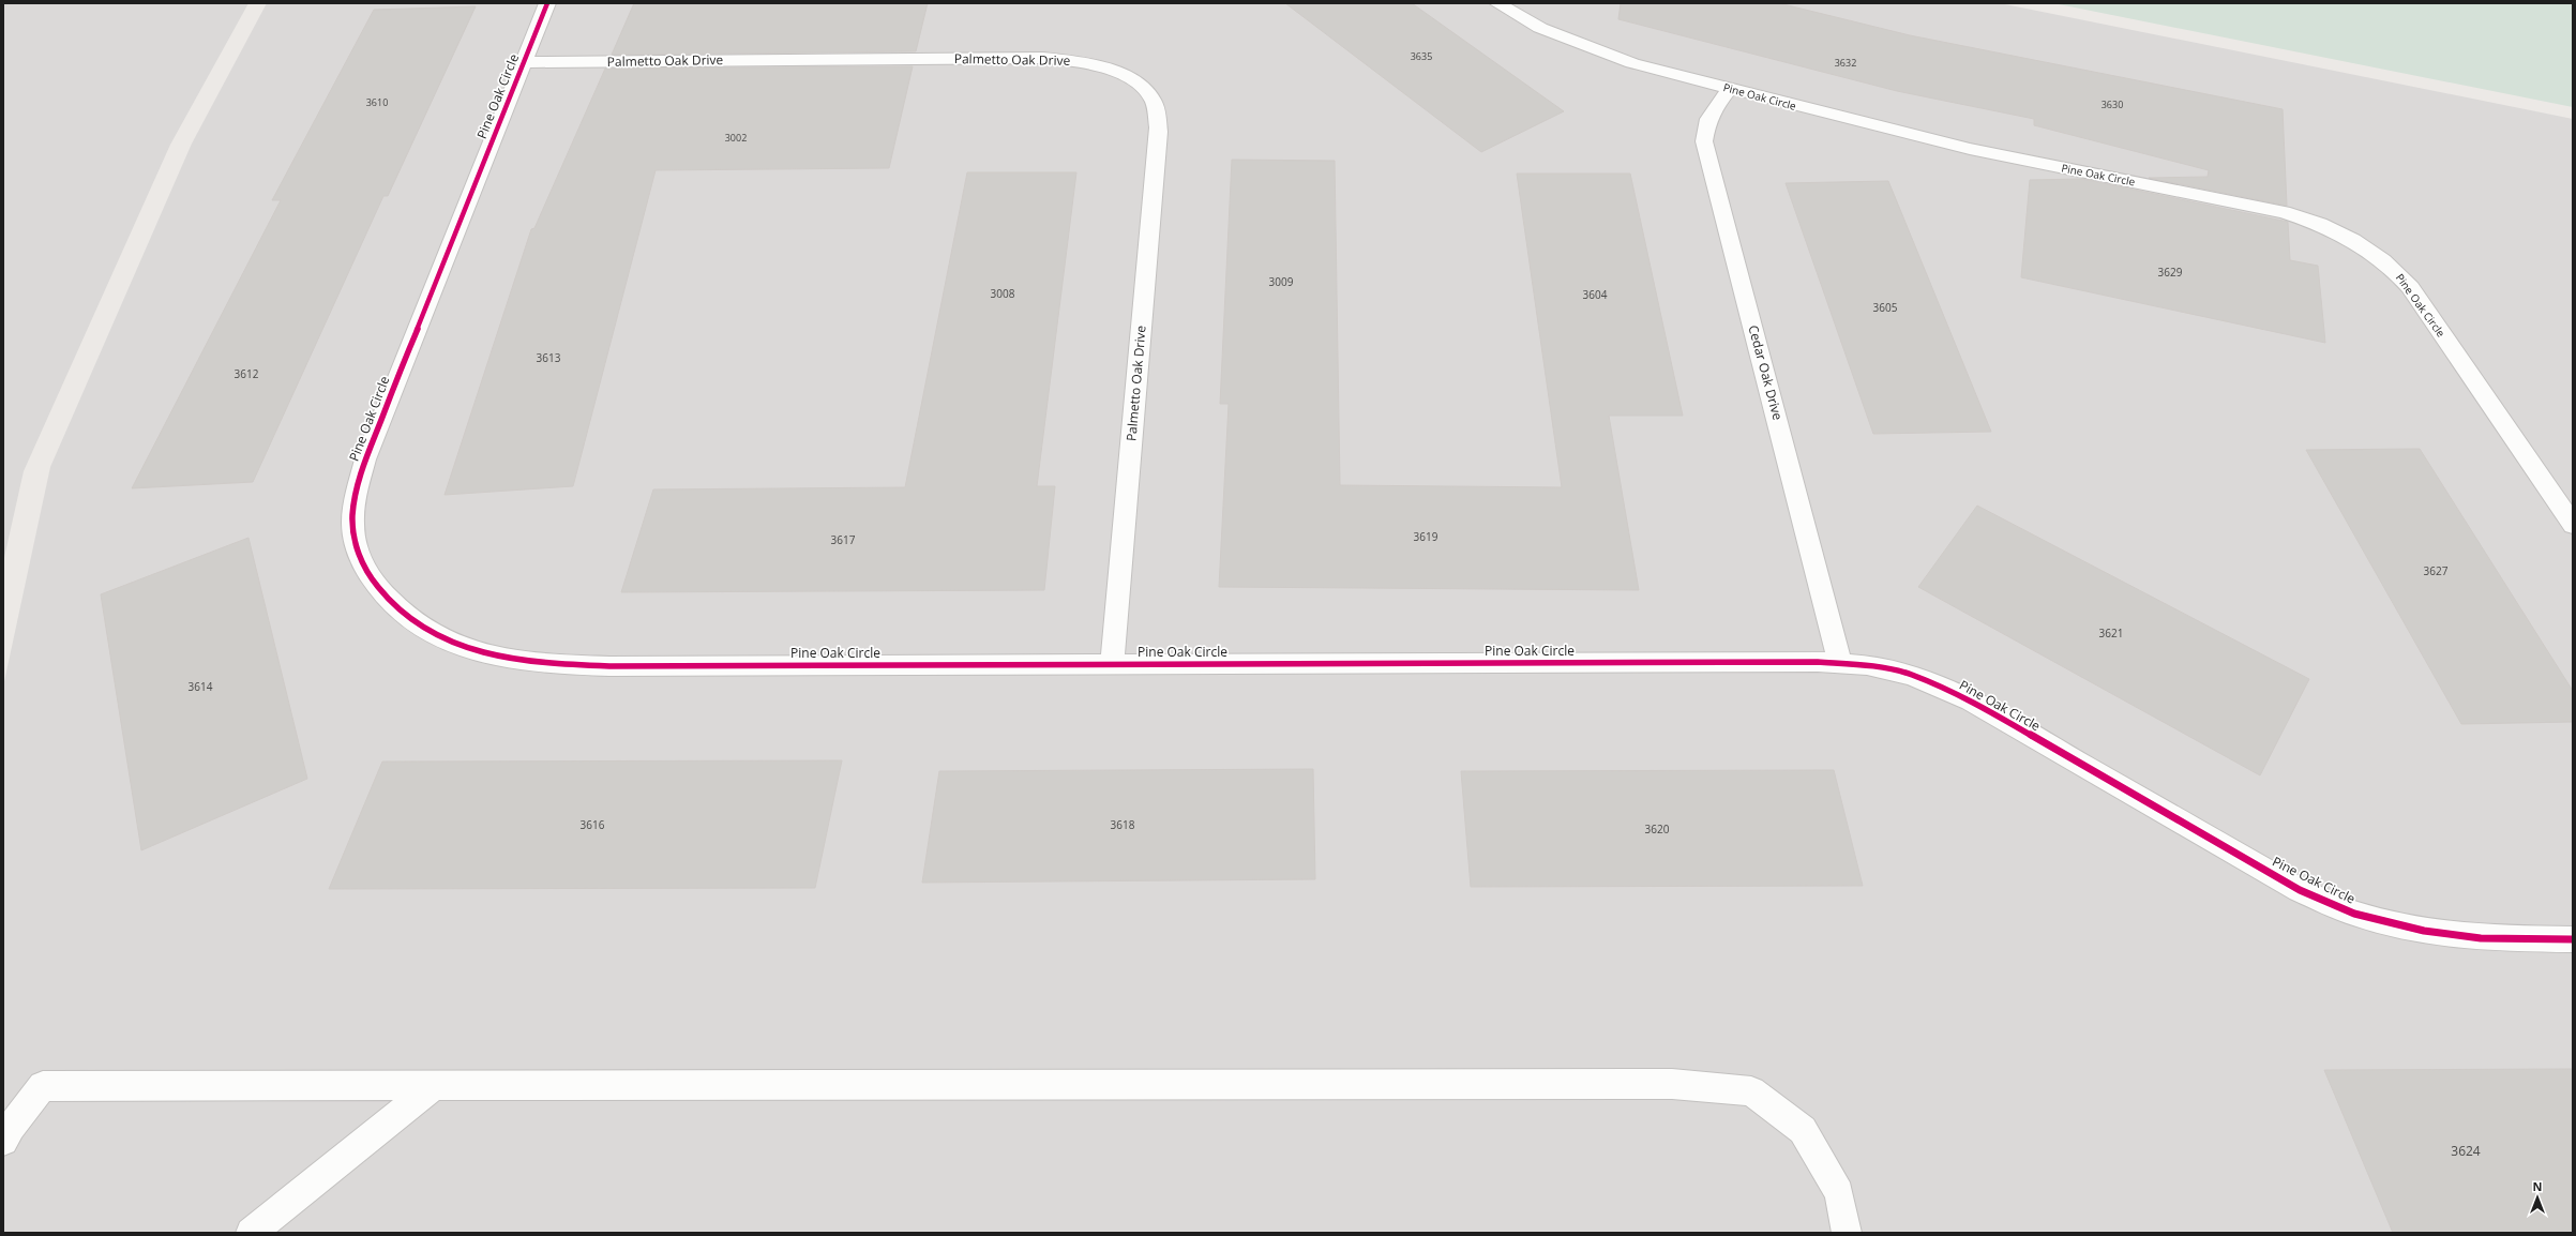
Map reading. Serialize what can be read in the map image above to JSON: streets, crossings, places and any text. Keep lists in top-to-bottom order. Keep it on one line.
{"streets":{"street":["Palmetto Oak Drive","Pine Oak Circle","Cedar Oak Drive"]},"crossings":[["Palmetto Oak Drive","Pine Oak Circle"],["Pine Oak Circle","Cedar Oak Drive"]],"house_numbers":["3635","3632","3610","3630","3002","3629","3009","3008","3604","3605","3613","3612","3619","3617","3627","3621","3614","3616","3618","3620","3624"],"north":"top"}
